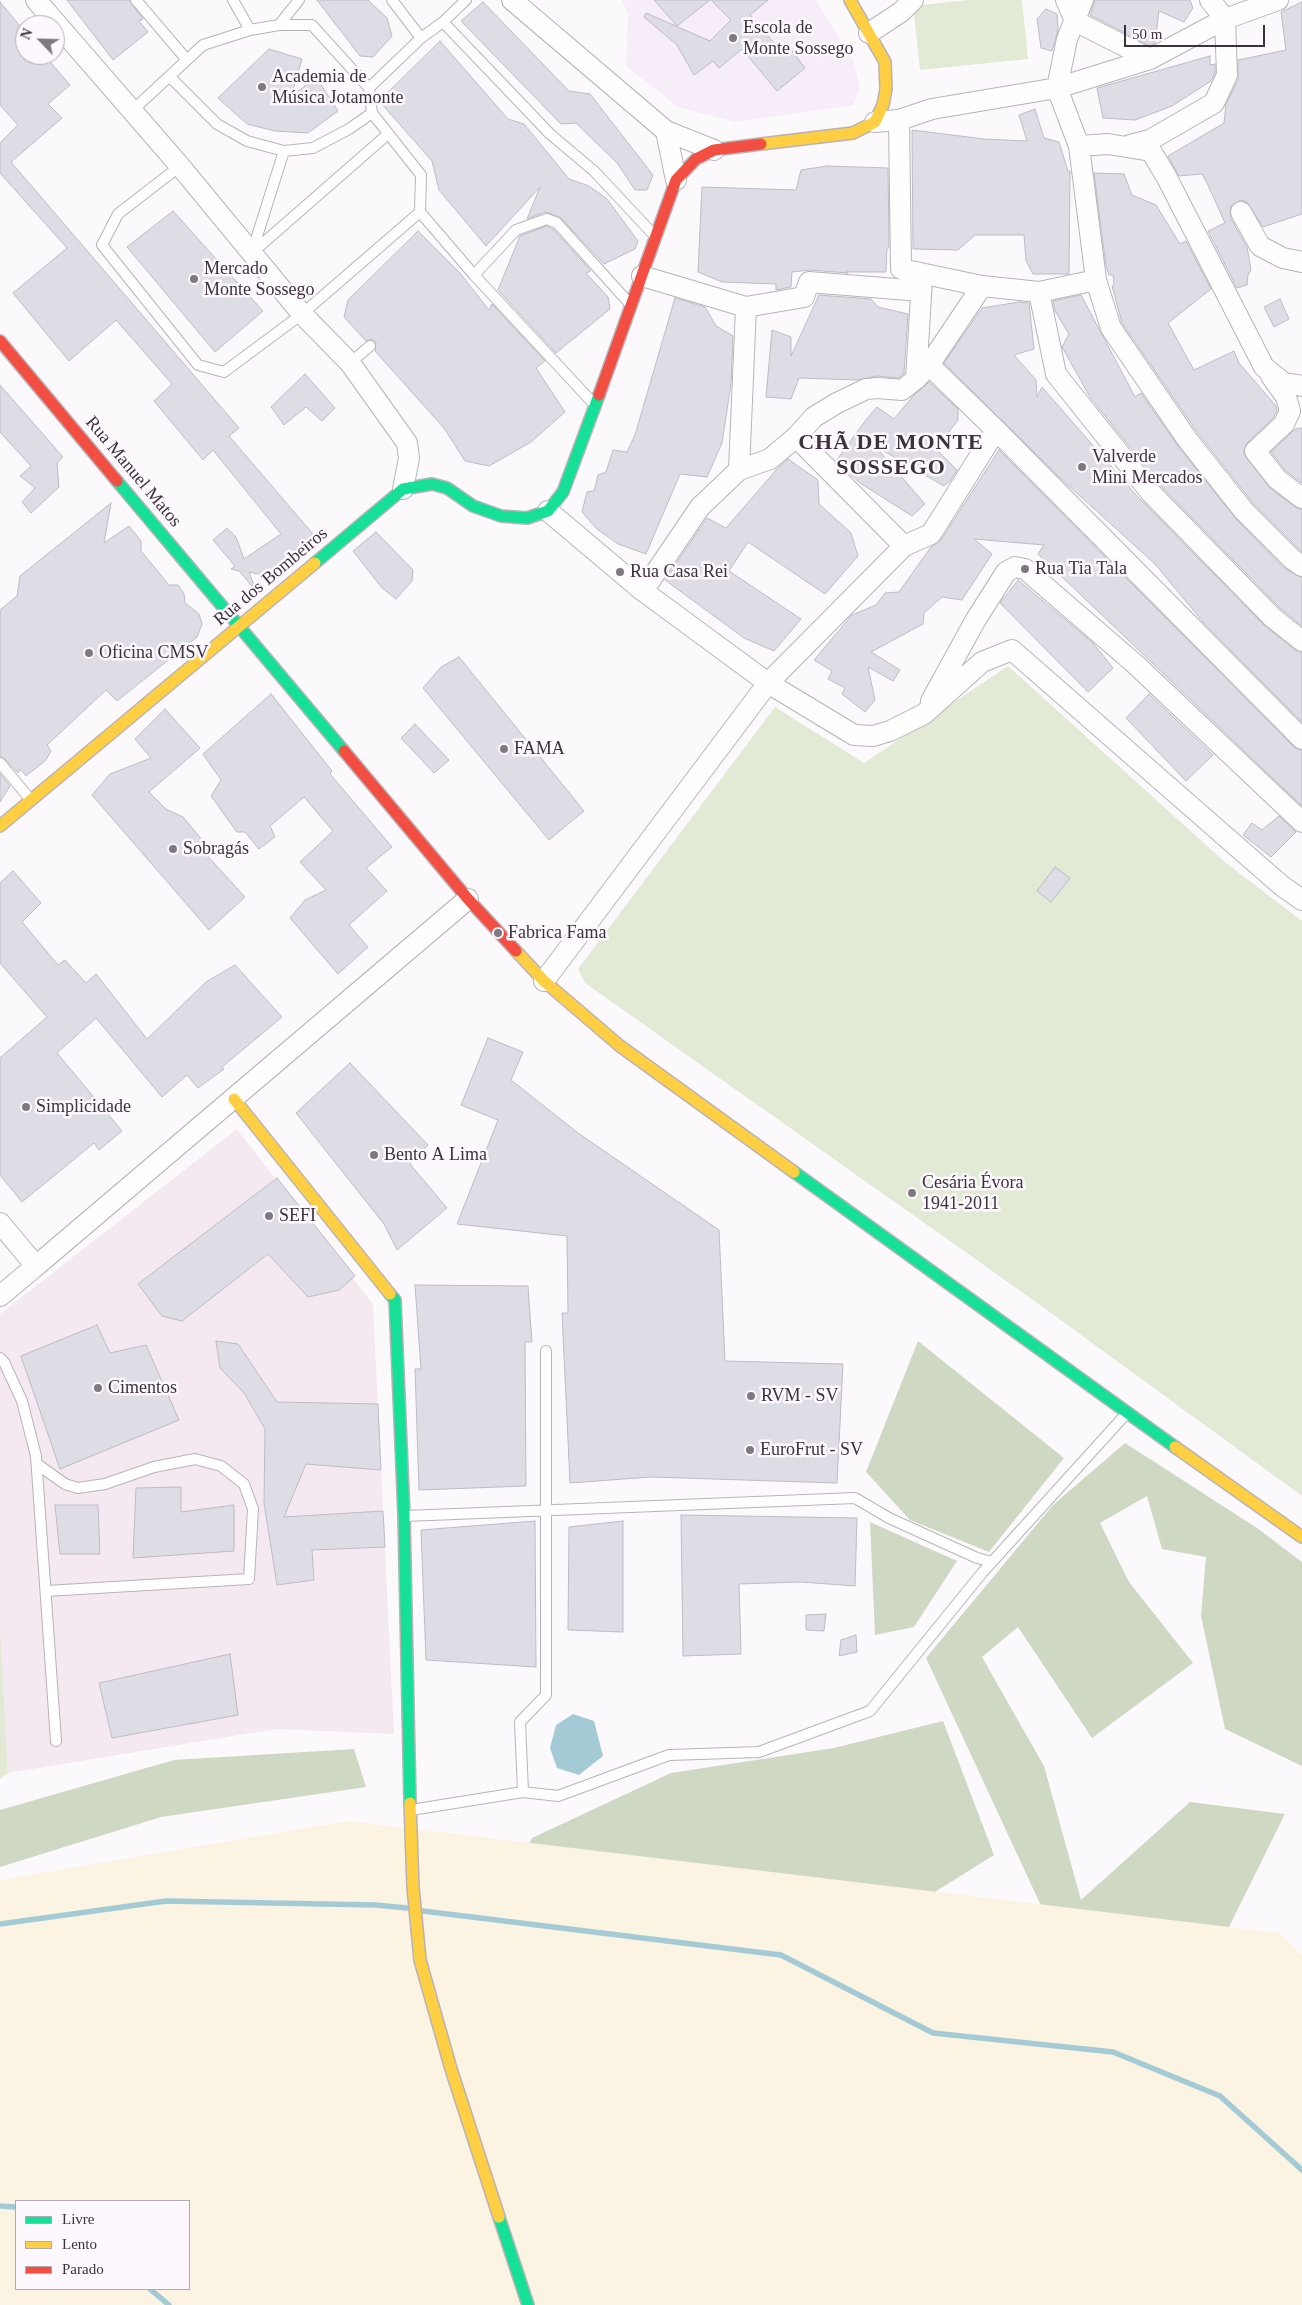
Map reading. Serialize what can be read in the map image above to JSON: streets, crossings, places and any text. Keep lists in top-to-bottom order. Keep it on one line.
{"streets":{"main road":["Rua Manuel Matos","Rua dos Bombeiros"]},"crossings":[["Rua Manuel Matos","Rua dos Bombeiros"]],"districts":["CHÃ DE MONTE SOSSEGO"],"places":["Escola de Monte Sossego","Academia de Música Jotamonte","Mercado Monte Sossego","Valverde Mini Mercados","Rua Tia Tala","Rua Casa Rei","Oficina CMSV","FAMA","Sobragás","Fabrica Fama","Simplicidade","Bento A Lima","Cesária Évora 1941-2011","SEFI","Cimentos","RVM - SV","EuroFrut - SV"],"legend":["Livre","Lento","Parado"],"scale_bar":"50 m","north":"top left"}
